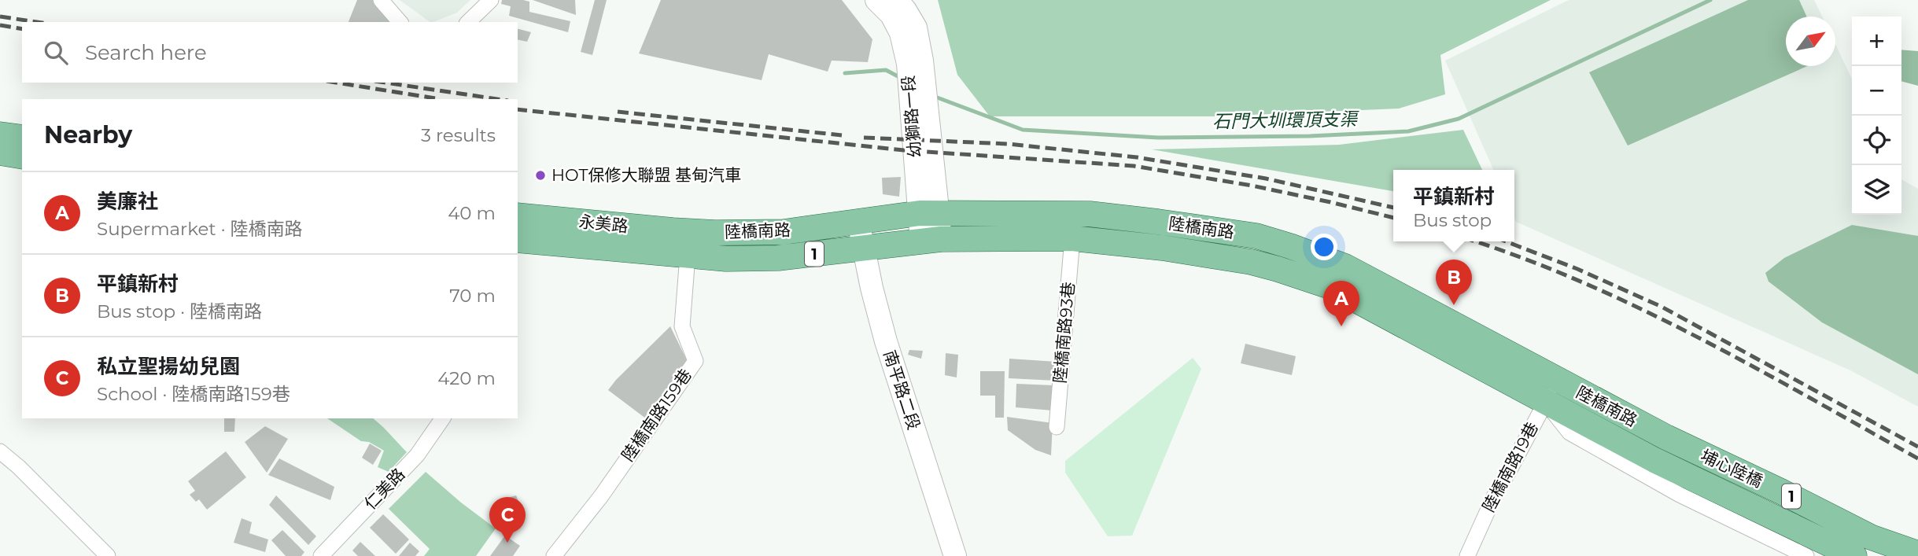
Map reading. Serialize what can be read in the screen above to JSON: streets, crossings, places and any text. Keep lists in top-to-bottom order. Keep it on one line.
{"streets":{"main road":["永美路","陸橋南路","1","埔心陸橋"],"street":["幼獅路一段","陸橋南路93巷","南平路二段","陸橋南路159巷","陸橋南路19巷","仁美路"]},"crossings":[["幼獅路一段","陸橋南路"],["永美路","陸橋南路"],["永美路","陸橋南路159巷"],["陸橋南路","陸橋南路93巷"],["陸橋南路","南平路二段"],["陸橋南路","陸橋南路159巷"],["陸橋南路","陸橋南路19巷"],["陸橋南路","埔心陸橋"]],"water":["石門大圳環頂支渠"],"places":["HOT保修大聯盟 基甸汽車"],"north":"top right","page":{"map_buttons":["+","−"],"search":"Search here","heading":["Nearby","3 results"],"popup":["平鎮新村","Bus stop"],"list":[{"mark":"A","name":"美廉社","note":"Supermarket · 陸橋南路","value":"40 m"},{"mark":"B","name":"平鎮新村","note":"Bus stop · 陸橋南路","value":"70 m"},{"mark":"C","name":"私立聖揚幼兒園","note":"School · 陸橋南路159巷","value":"420 m"}],"pins":["B","A","C"]}}
